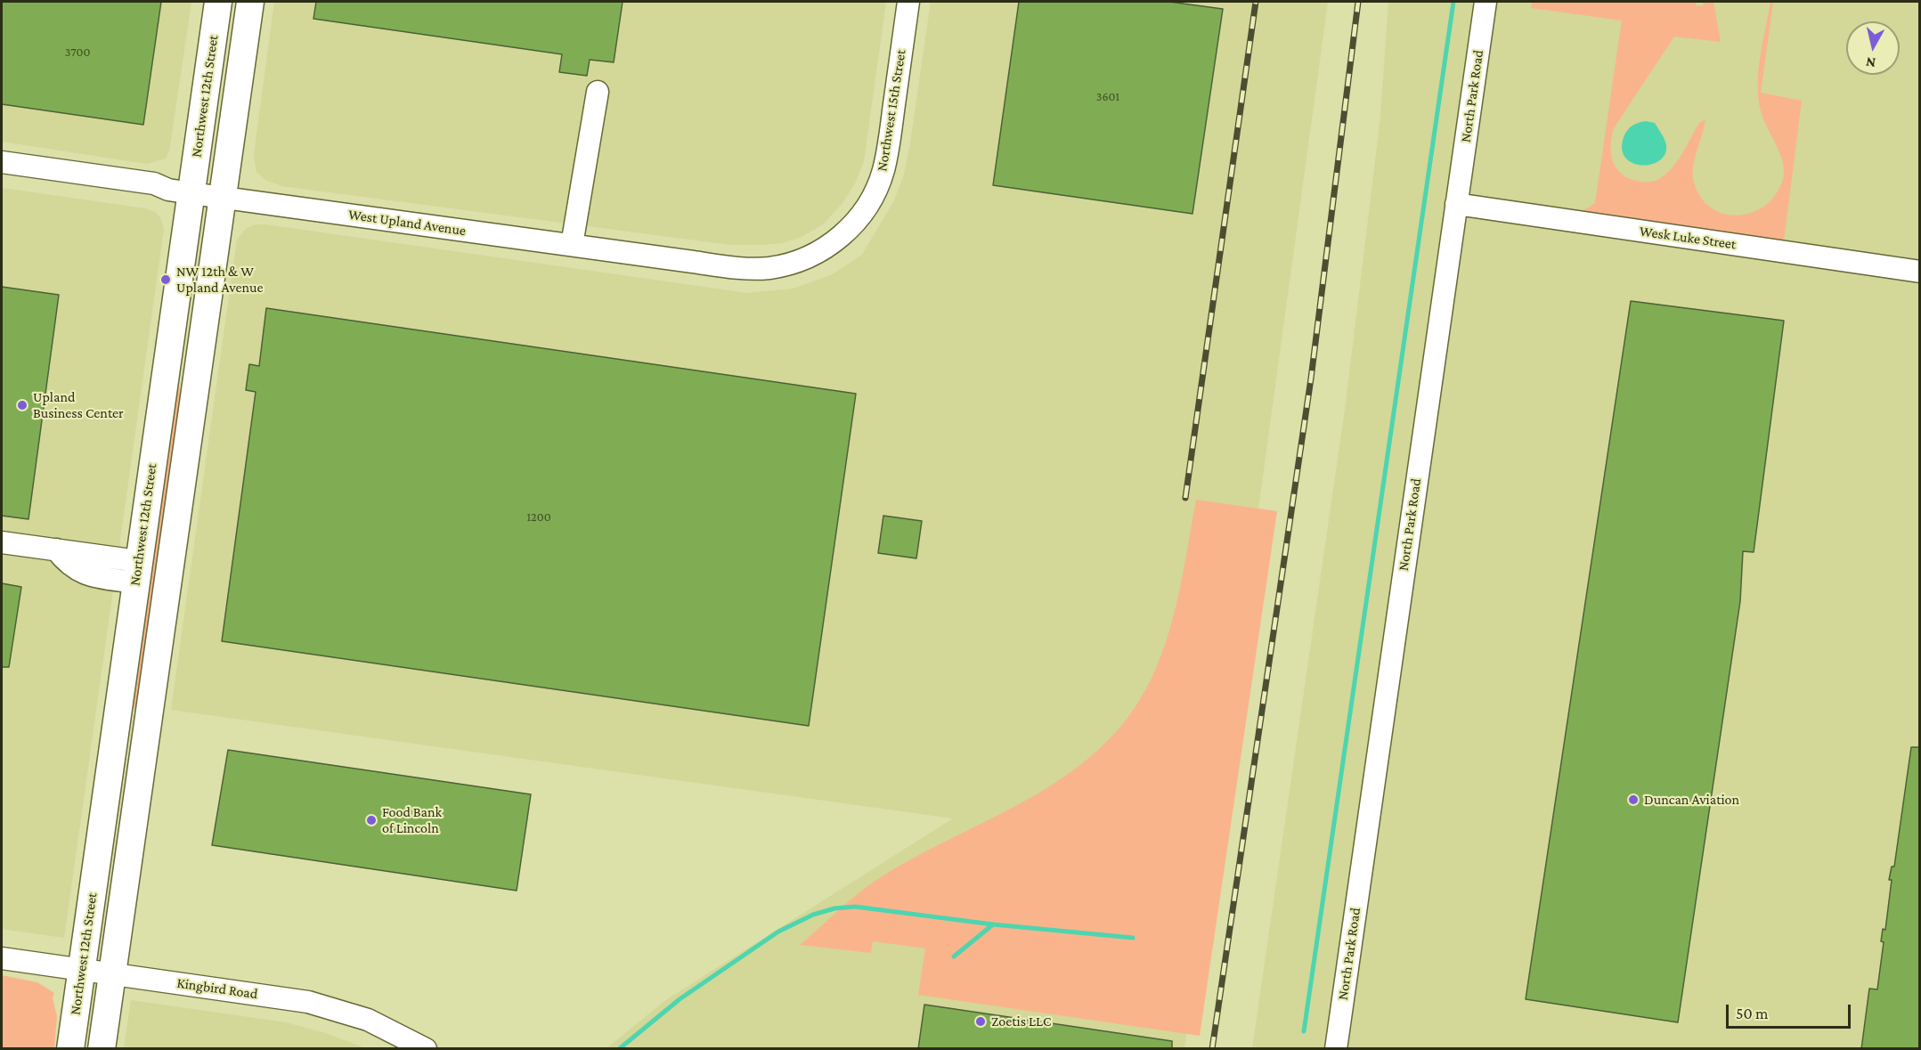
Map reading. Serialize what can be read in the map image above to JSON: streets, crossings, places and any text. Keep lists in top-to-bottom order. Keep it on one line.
{"streets":{"main road":["Northwest 12th Street"],"street":["North Park Road","Northwest 15th Street","West Upland Avenue","Wesk Luke Street","Kingbird Road"]},"crossings":[["Northwest 12th Street","West Upland Avenue"],["Northwest 12th Street","Kingbird Road"],["North Park Road","Wesk Luke Street"],["Northwest 15th Street","West Upland Avenue"]],"places":["NW 12th & W Upland Avenue","Upland Business Center","Duncan Aviation","Food Bank of Lincoln","Zoetis LLC"],"house_numbers":["3700","3601","1200"],"scale_bar":"50 m","north":"bottom"}
